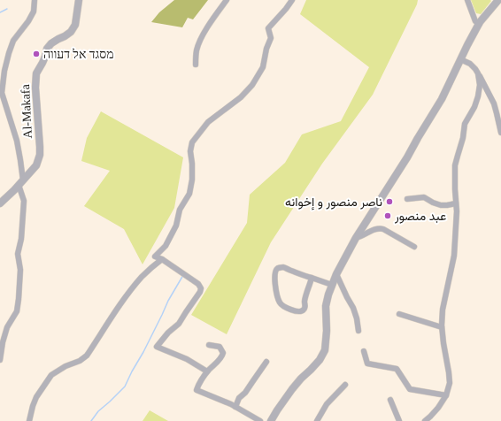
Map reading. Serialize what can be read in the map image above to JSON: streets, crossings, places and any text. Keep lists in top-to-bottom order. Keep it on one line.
{"streets":{"street":["Al-Makafa"]},"places":["מסגד אל דעווה","ناصر منصور و إخوانه","عبد منصور"]}
